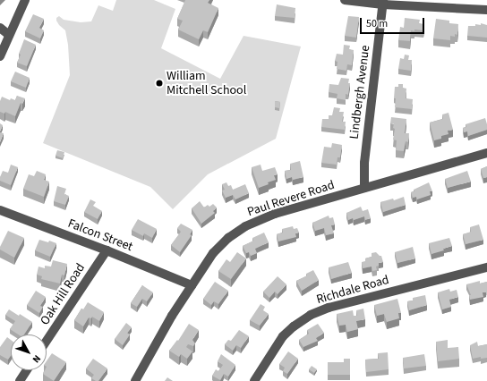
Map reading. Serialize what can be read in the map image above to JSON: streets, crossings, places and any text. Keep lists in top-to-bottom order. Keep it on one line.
{"streets":{"street":["Lindbergh Avenue","Paul Revere Road","Falcon Street","Richdale Road","Oak Hill Road"]},"crossings":[["Lindbergh Avenue","Paul Revere Road"],["Paul Revere Road","Falcon Street"],["Falcon Street","Oak Hill Road"]],"places":["William Mitchell School"],"scale_bar":"50 m","north":"bottom right"}
